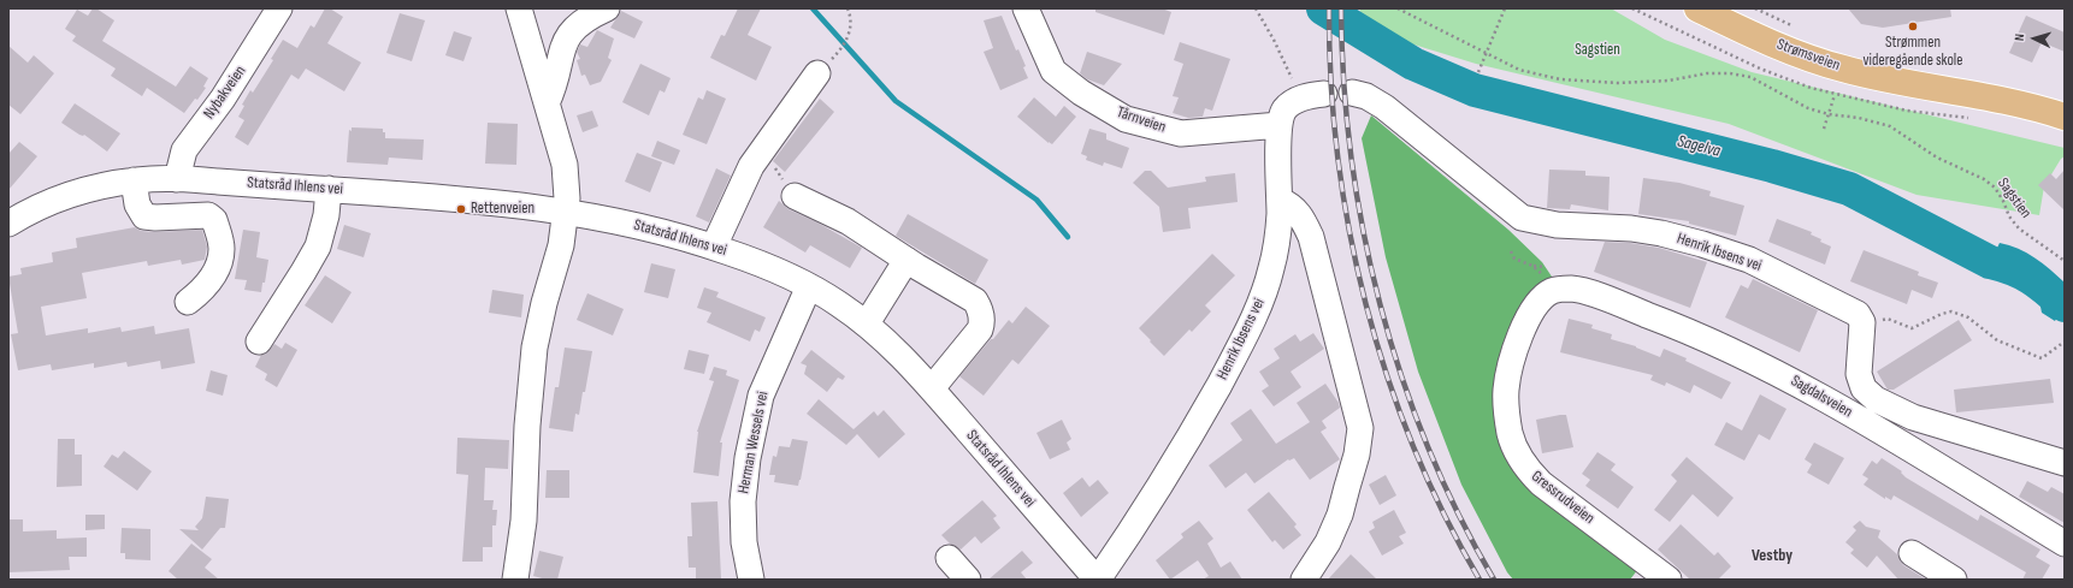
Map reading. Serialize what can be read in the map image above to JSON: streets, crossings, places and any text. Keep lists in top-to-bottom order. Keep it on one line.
{"streets":{"main road":["Strømsveien"],"street":["Nybakveien","Tårnveien","Statsråd Ihlens vei","Henrik Ibsens vei","Sagdalsveien","Herman Wessels vei","Gressrudveien"],"path":["Sagstien"]},"crossings":[["Nybakveien","Statsråd Ihlens vei"],["Tårnveien","Henrik Ibsens vei"],["Statsråd Ihlens vei","Henrik Ibsens vei"],["Statsråd Ihlens vei","Herman Wessels vei"],["Sagdalsveien","Gressrudveien"]],"districts":["Vestby"],"water":["Sagelva"],"parks":["Sagstien"],"places":["Strømmen videregående skole","Rettenveien"],"north":"left"}
